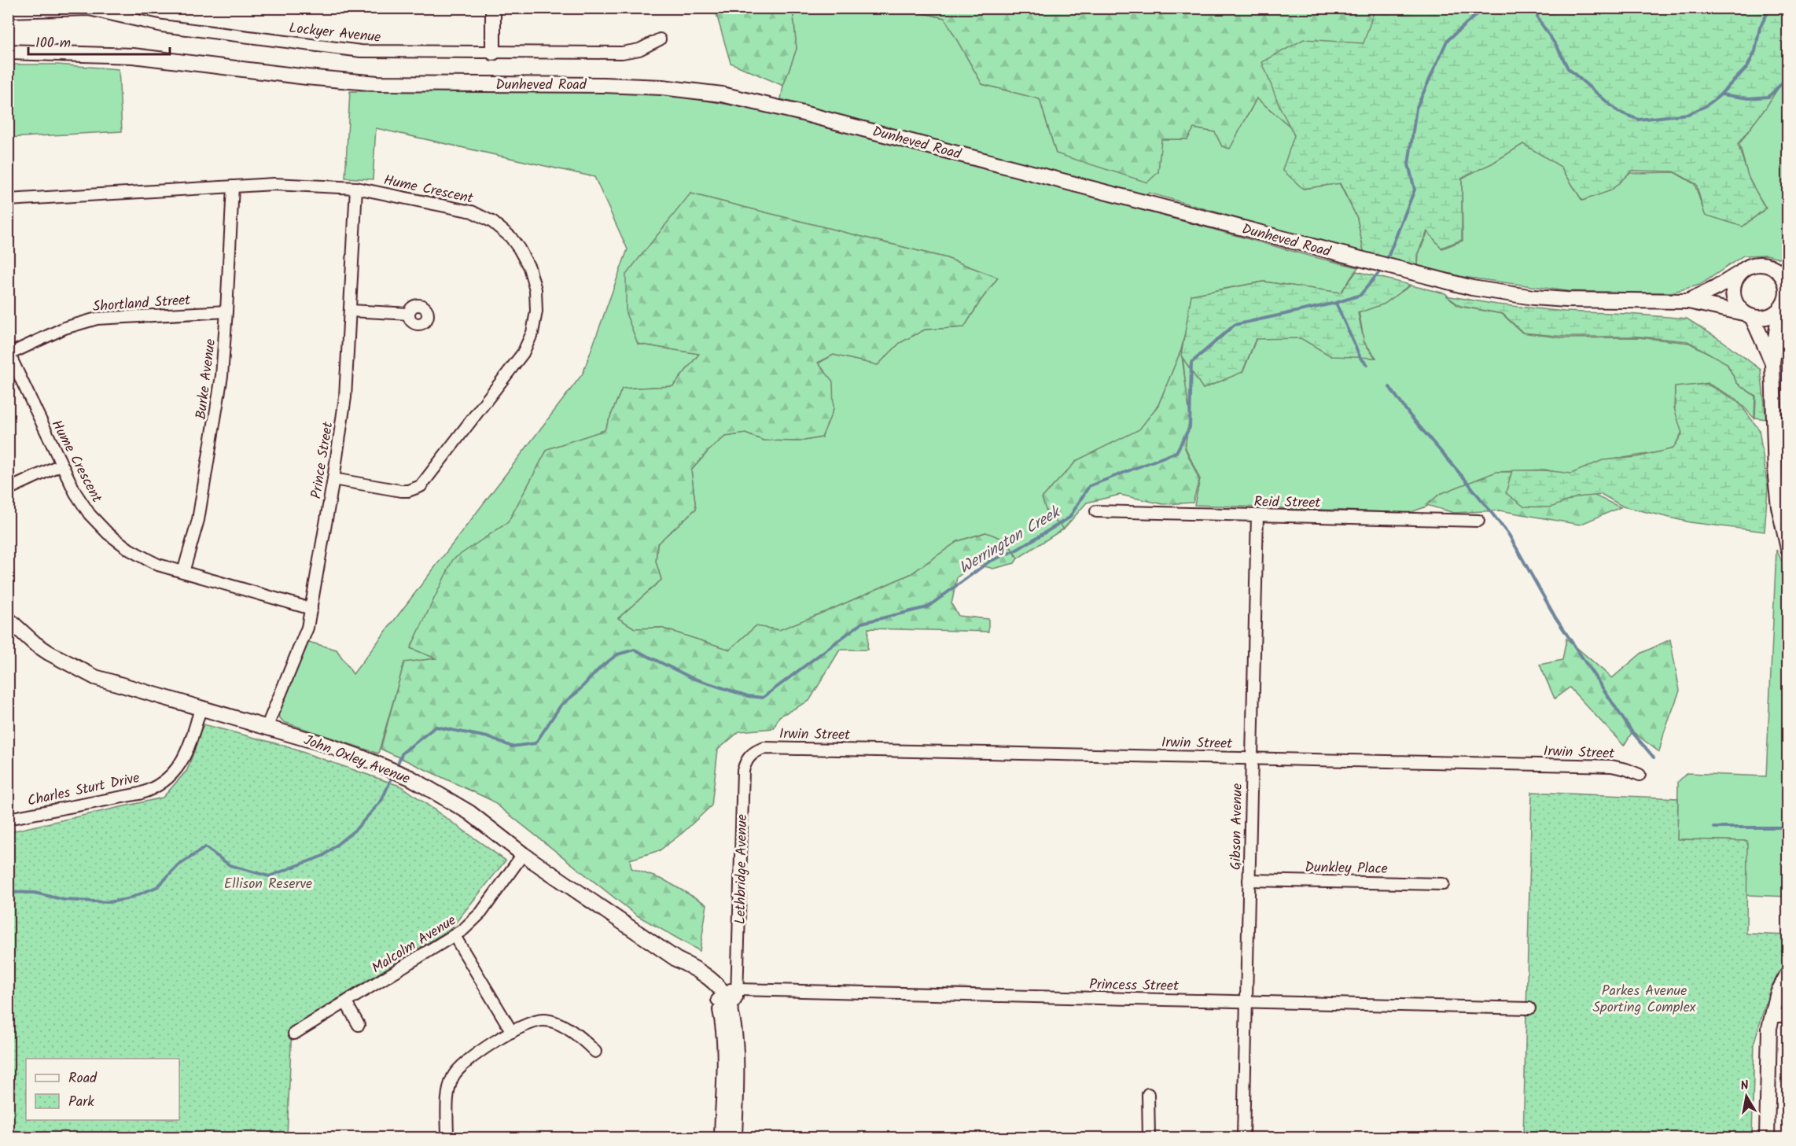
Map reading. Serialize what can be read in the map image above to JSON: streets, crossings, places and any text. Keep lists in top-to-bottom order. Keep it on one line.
{"streets":{"main road":["Dunheved Road","John Oxley Avenue","Lethbridge Avenue"],"street":["Lockyer Avenue","Hume Crescent","Shortland Street","Burke Avenue","Prince Street","Reid Street","Irwin Street","Charles Sturt Drive","Gibson Avenue","Dunkley Place","Malcolm Avenue","Princess Street"]},"crossings":[["Hume Crescent","Shortland Street"],["Hume Crescent","Burke Avenue"],["Hume Crescent","Prince Street"],["Shortland Street","Burke Avenue"],["Prince Street","John Oxley Avenue"],["Reid Street","Gibson Avenue"],["Irwin Street","Gibson Avenue"],["Irwin Street","Lethbridge Avenue"],["John Oxley Avenue","Charles Sturt Drive"],["John Oxley Avenue","Lethbridge Avenue"],["John Oxley Avenue","Malcolm Avenue"],["John Oxley Avenue","Princess Street"],["Gibson Avenue","Dunkley Place"],["Gibson Avenue","Princess Street"],["Lethbridge Avenue","Princess Street"]],"water":["Werrington Creek"],"parks":["Ellison Reserve","Parkes Avenue Sporting Complex"],"legend":["Road","Park"],"scale_bar":"100 m","north":"top"}
